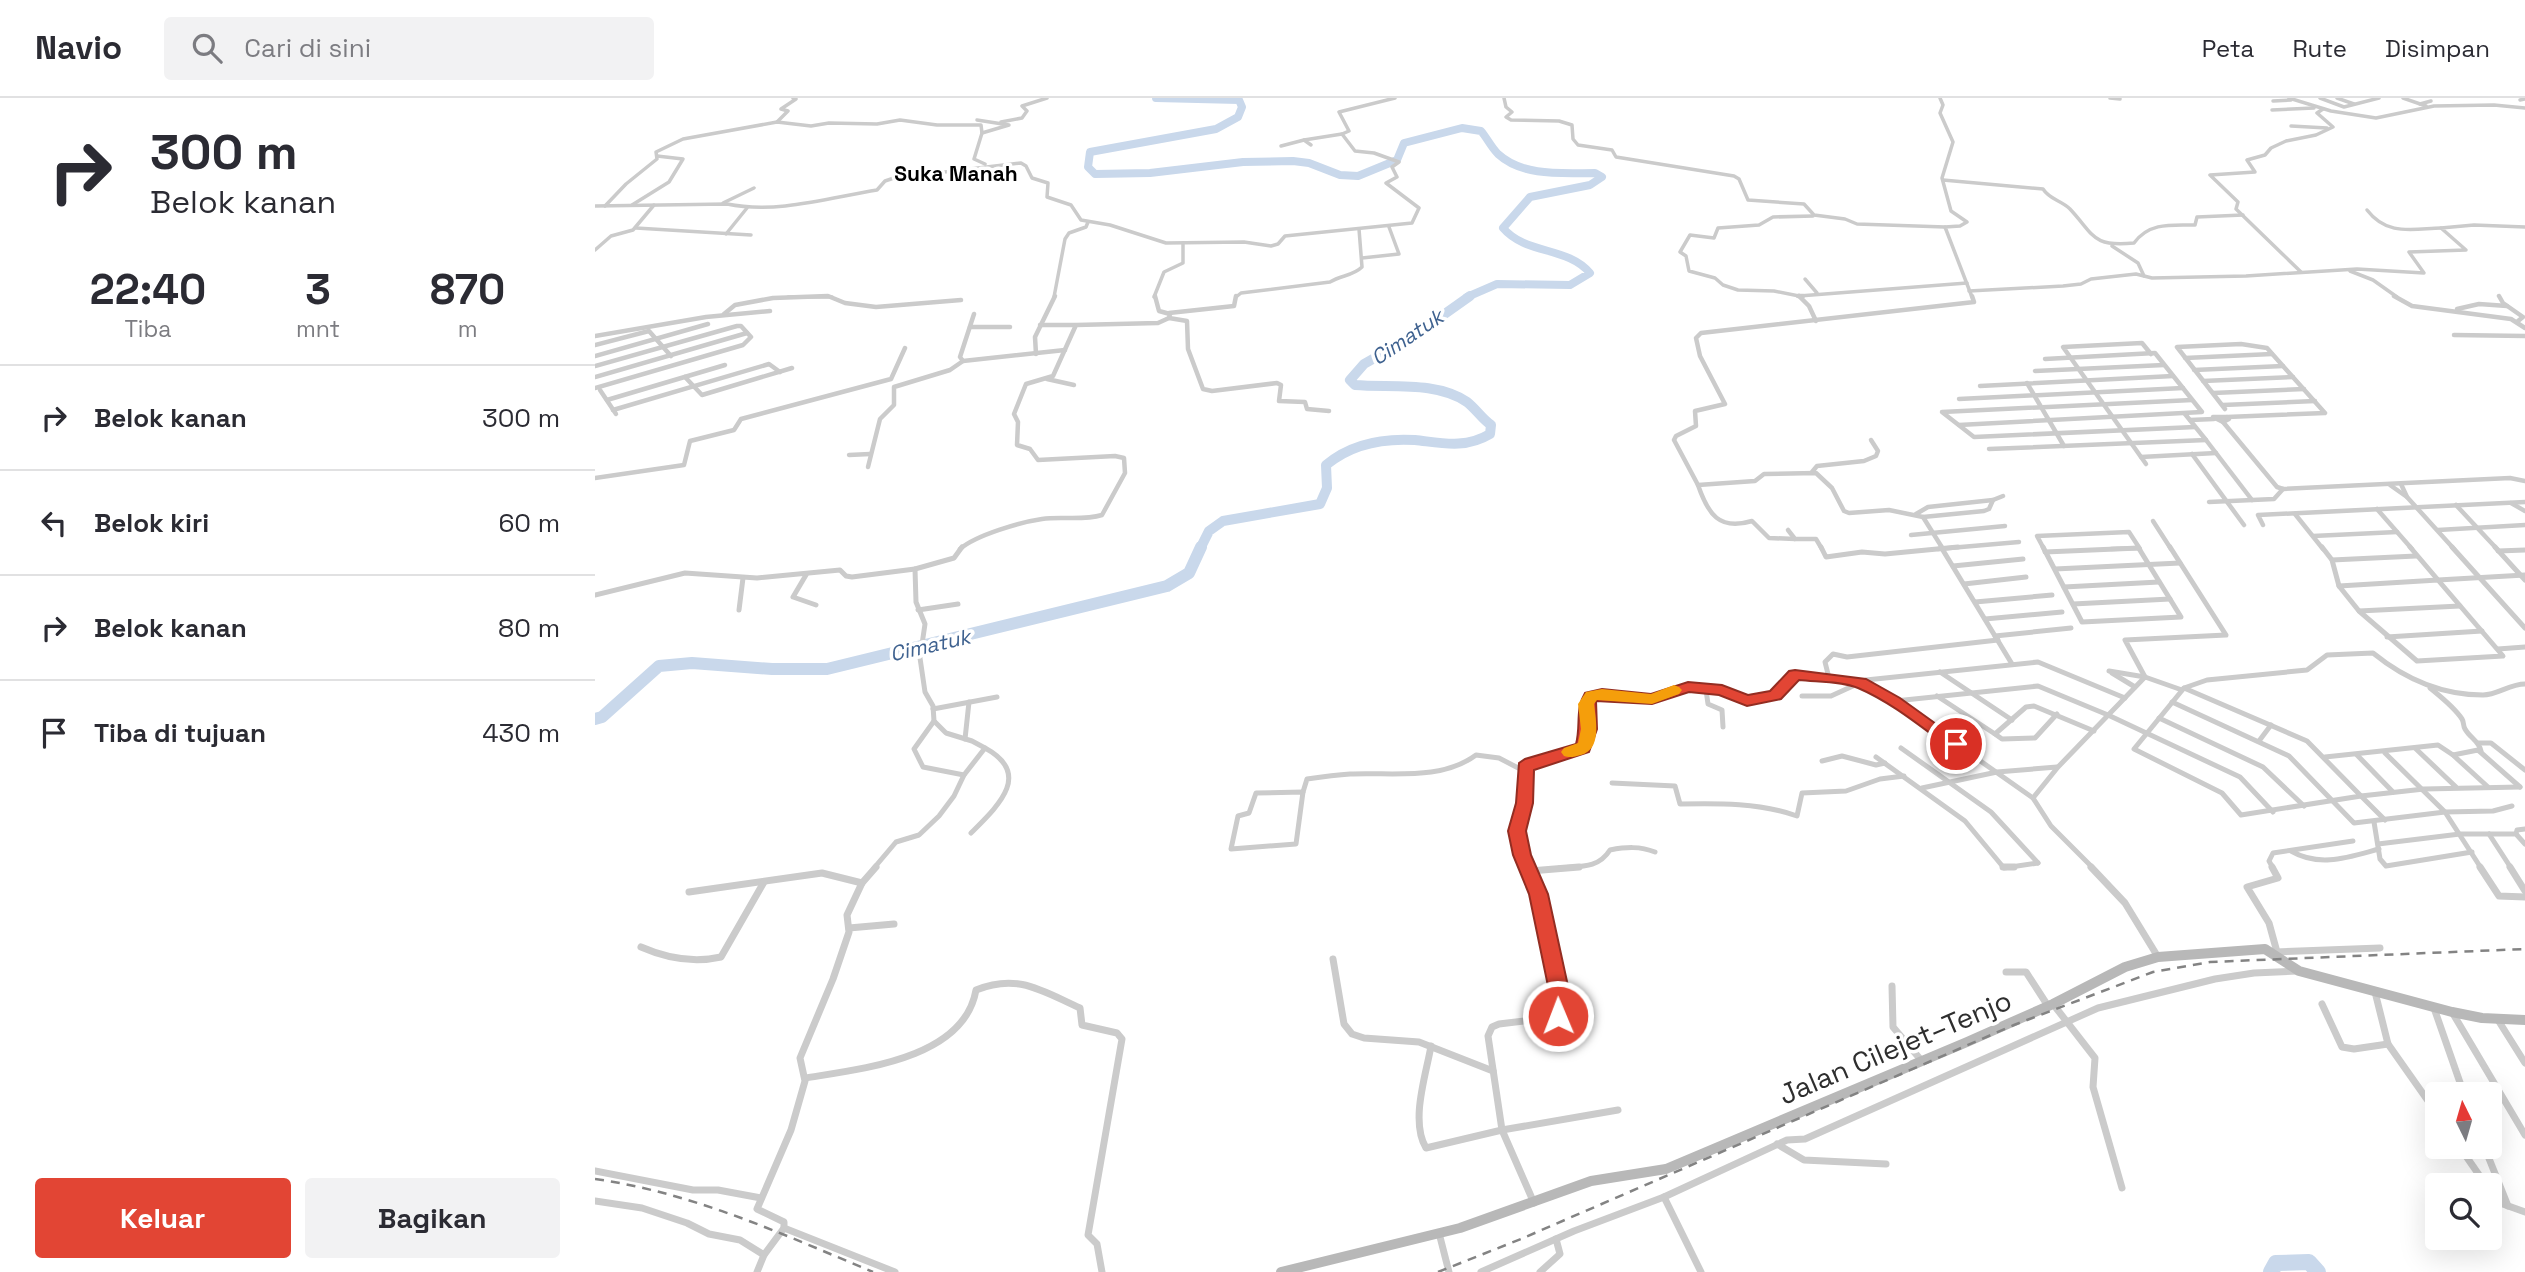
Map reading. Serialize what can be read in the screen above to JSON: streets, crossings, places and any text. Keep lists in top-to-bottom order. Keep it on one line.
{"streets":{"main road":["Jalan Cilejet–Tenjo"]},"districts":["Suka Manah"],"water":["Cimatuk"],"north":"top","page":{"header":"Navio","search":"Cari di sini","nav":["Peta","Rute","Disimpan"],"turn":["300 m","Belok kanan"],"eta":["22:40","Tiba","3","mnt","870","m"],"list":[{"name":"Belok kanan","value":"300 m"},{"name":"Belok kiri","value":"60 m"},{"name":"Belok kanan","value":"80 m"},{"name":"Tiba di tujuan","value":"430 m"}],"buttons":["Keluar","Bagikan"]}}
